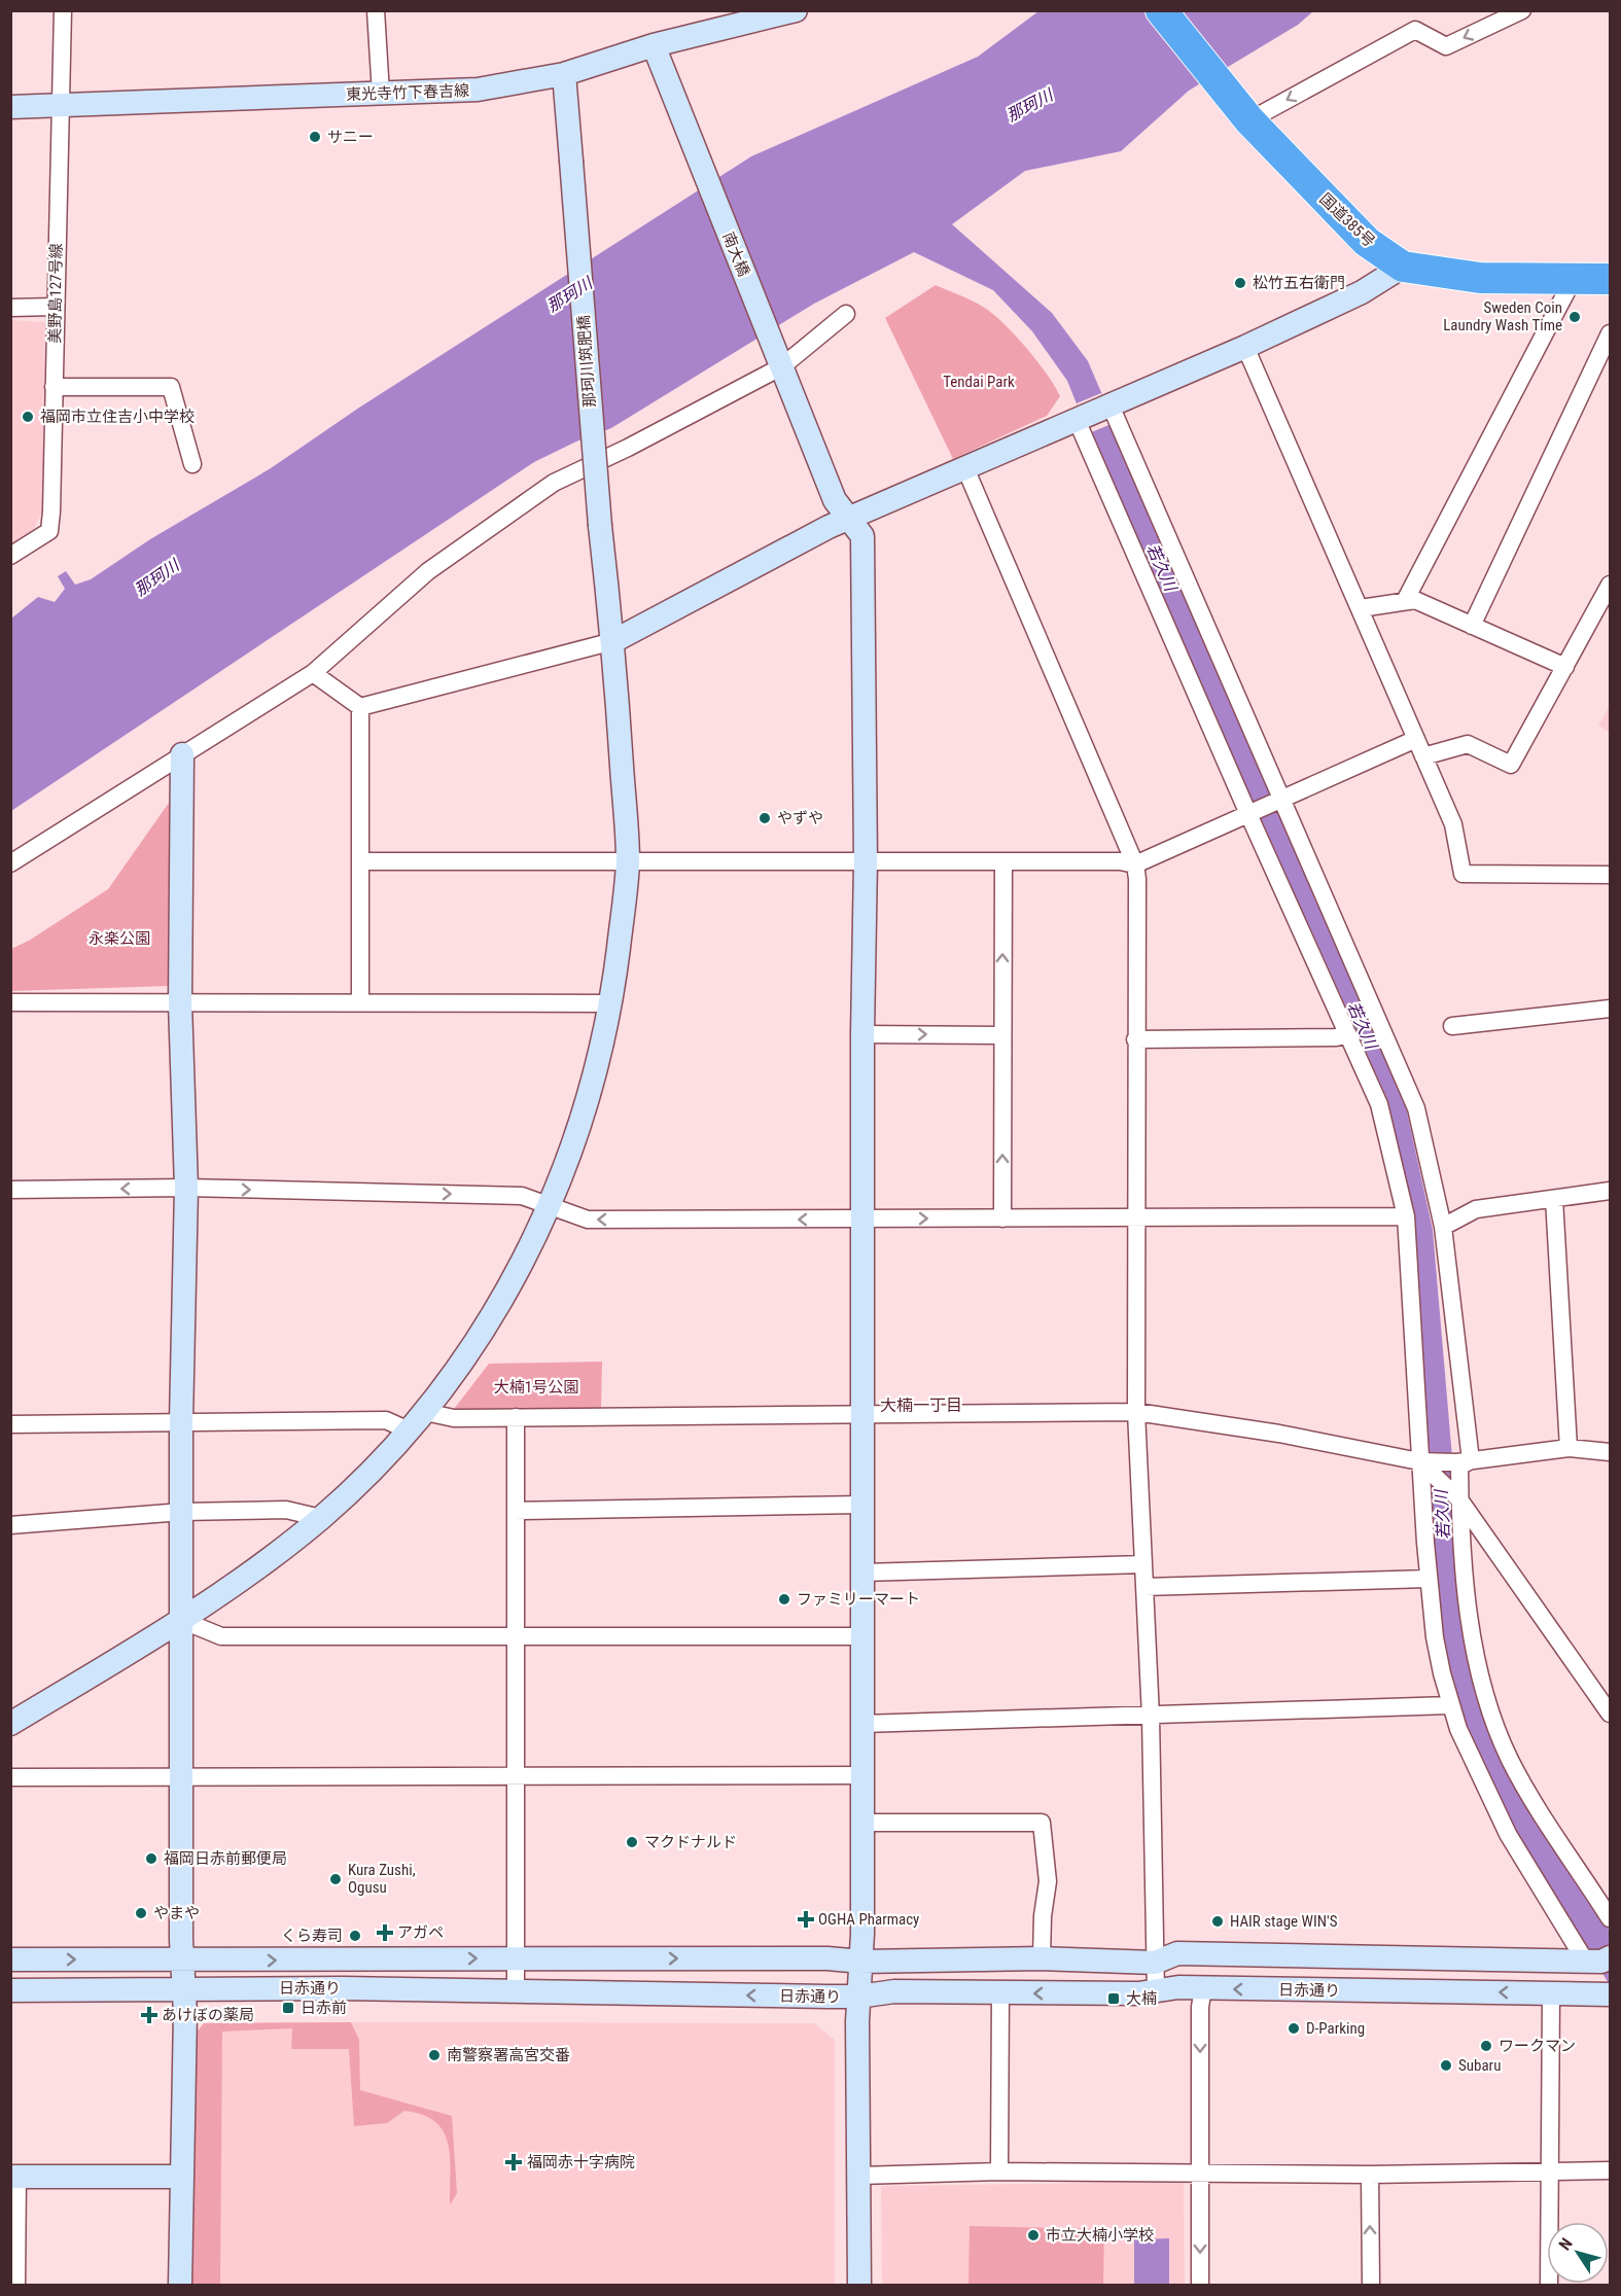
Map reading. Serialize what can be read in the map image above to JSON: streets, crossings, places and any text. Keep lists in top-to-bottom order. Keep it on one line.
{"streets":{"highway":["国道385号"],"street":["東光寺竹下春吉線","南大橋","美野島127号線","那珂川筑肥橋","日赤通り"]},"crossings":[["東光寺竹下春吉線","南大橋"],["東光寺竹下春吉線","美野島127号線"],["東光寺竹下春吉線","那珂川筑肥橋"],["南大橋","日赤通り"]],"districts":["大楠一丁目"],"water":["那珂川","若久川"],"parks":["Tendai Park","永楽公園","大楠1号公園"],"places":{"other":["サニー","松竹五右衛門","Sweden Coin Laundry Wash Time","福岡市立住吉小中学校","やずや","ファミリーマート","マクドナルド","福岡日赤前郵便局","Kura Zushi, Ogusu","やまや","HAIR stage WIN'S","くら寿司","D-Parking","ワークマン","南警察署高宮交番","Subaru","市立大楠小学校"],"health":["OGHA Pharmacy","アガペ","あけぼの薬局","福岡赤十字病院"],"transit":["大楠","日赤前"]},"north":"top left"}
